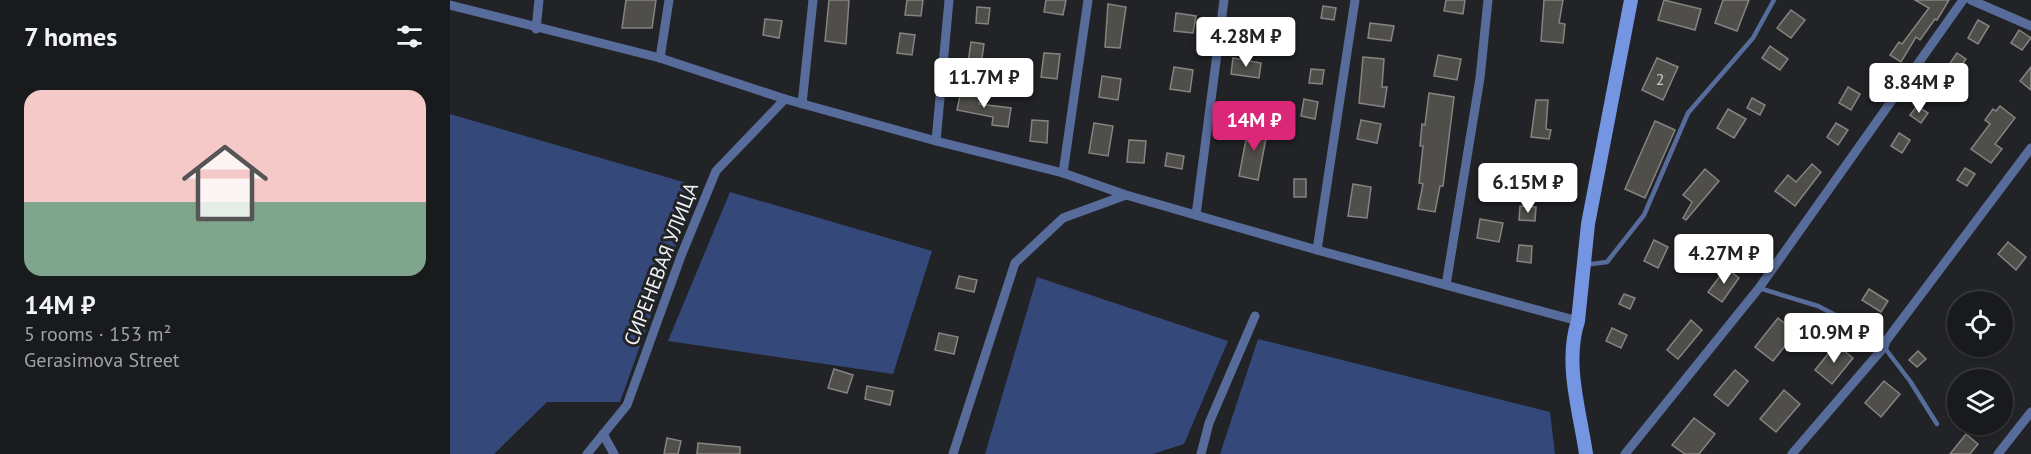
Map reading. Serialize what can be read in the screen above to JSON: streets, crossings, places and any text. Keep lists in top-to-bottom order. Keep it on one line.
{"streets":{"street":["СИРЕНЕВАЯ УЛИЦА"]},"house_numbers":["2"],"page":{"heading":"7 homes","price":["4.28M ₽","11.7M ₽","8.84M ₽","14M ₽","6.15M ₽","4.27M ₽","10.9M ₽"],"list":[{"name":"14M ₽","note":"5 rooms · 153 m² · Gerasimova Street"}]}}
